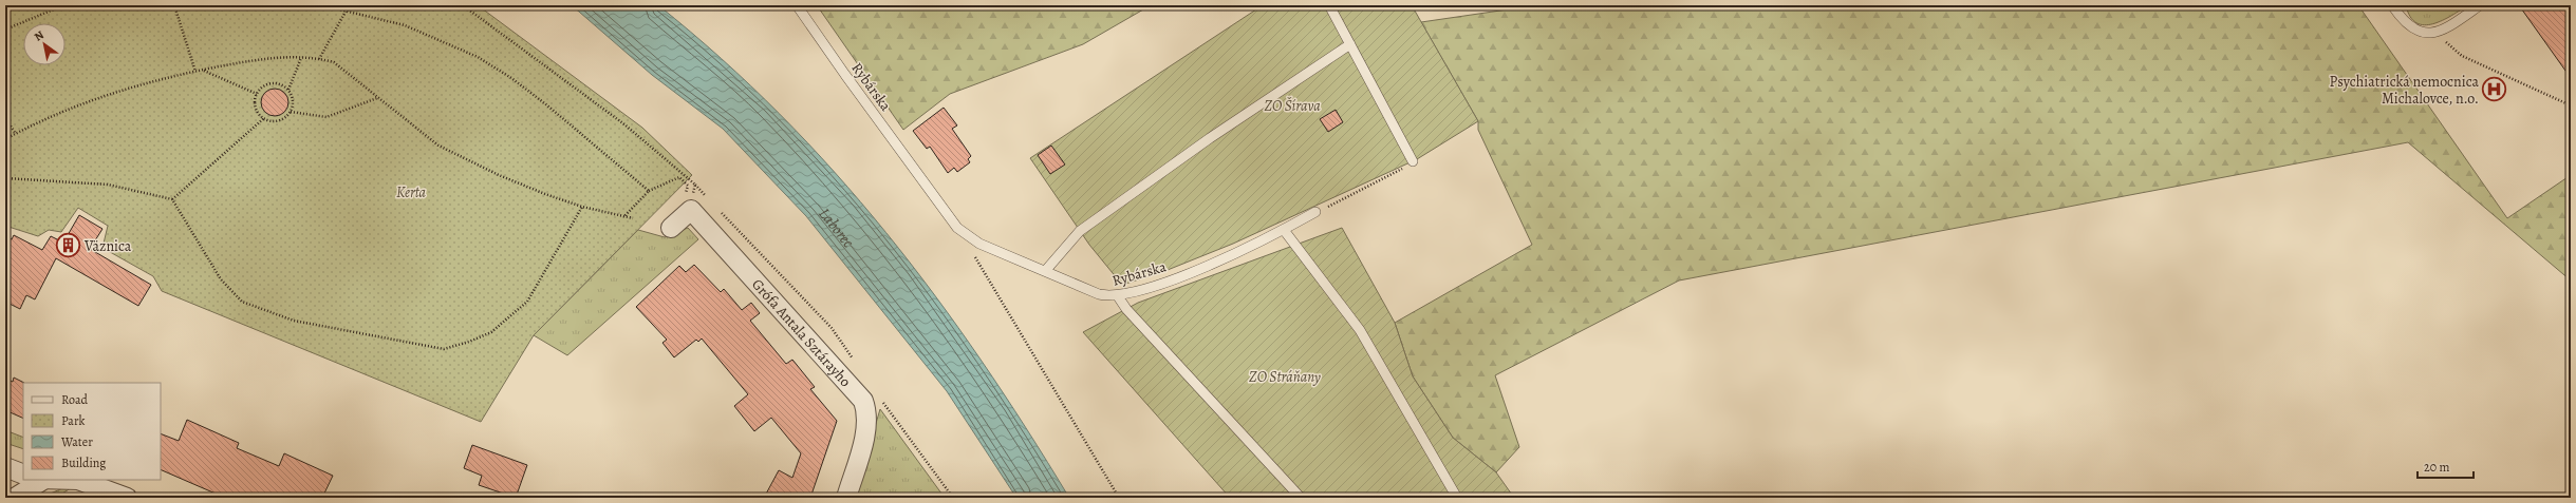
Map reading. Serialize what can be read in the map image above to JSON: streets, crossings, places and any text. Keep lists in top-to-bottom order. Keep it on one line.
{"streets":{"street":["Grófa Antala Sztárayho"],"lane":["Rybárska"]},"water":["Laborec"],"parks":["ZO Šírava","Kerta","ZO Stráňany"],"places":{"hospital":["Psychiatrická nemocnica Michalovce, n.o."],"building":["Väznica"]},"legend":["Road","Park","Water","Building"],"scale_bar":"20 m","north":"top left"}
